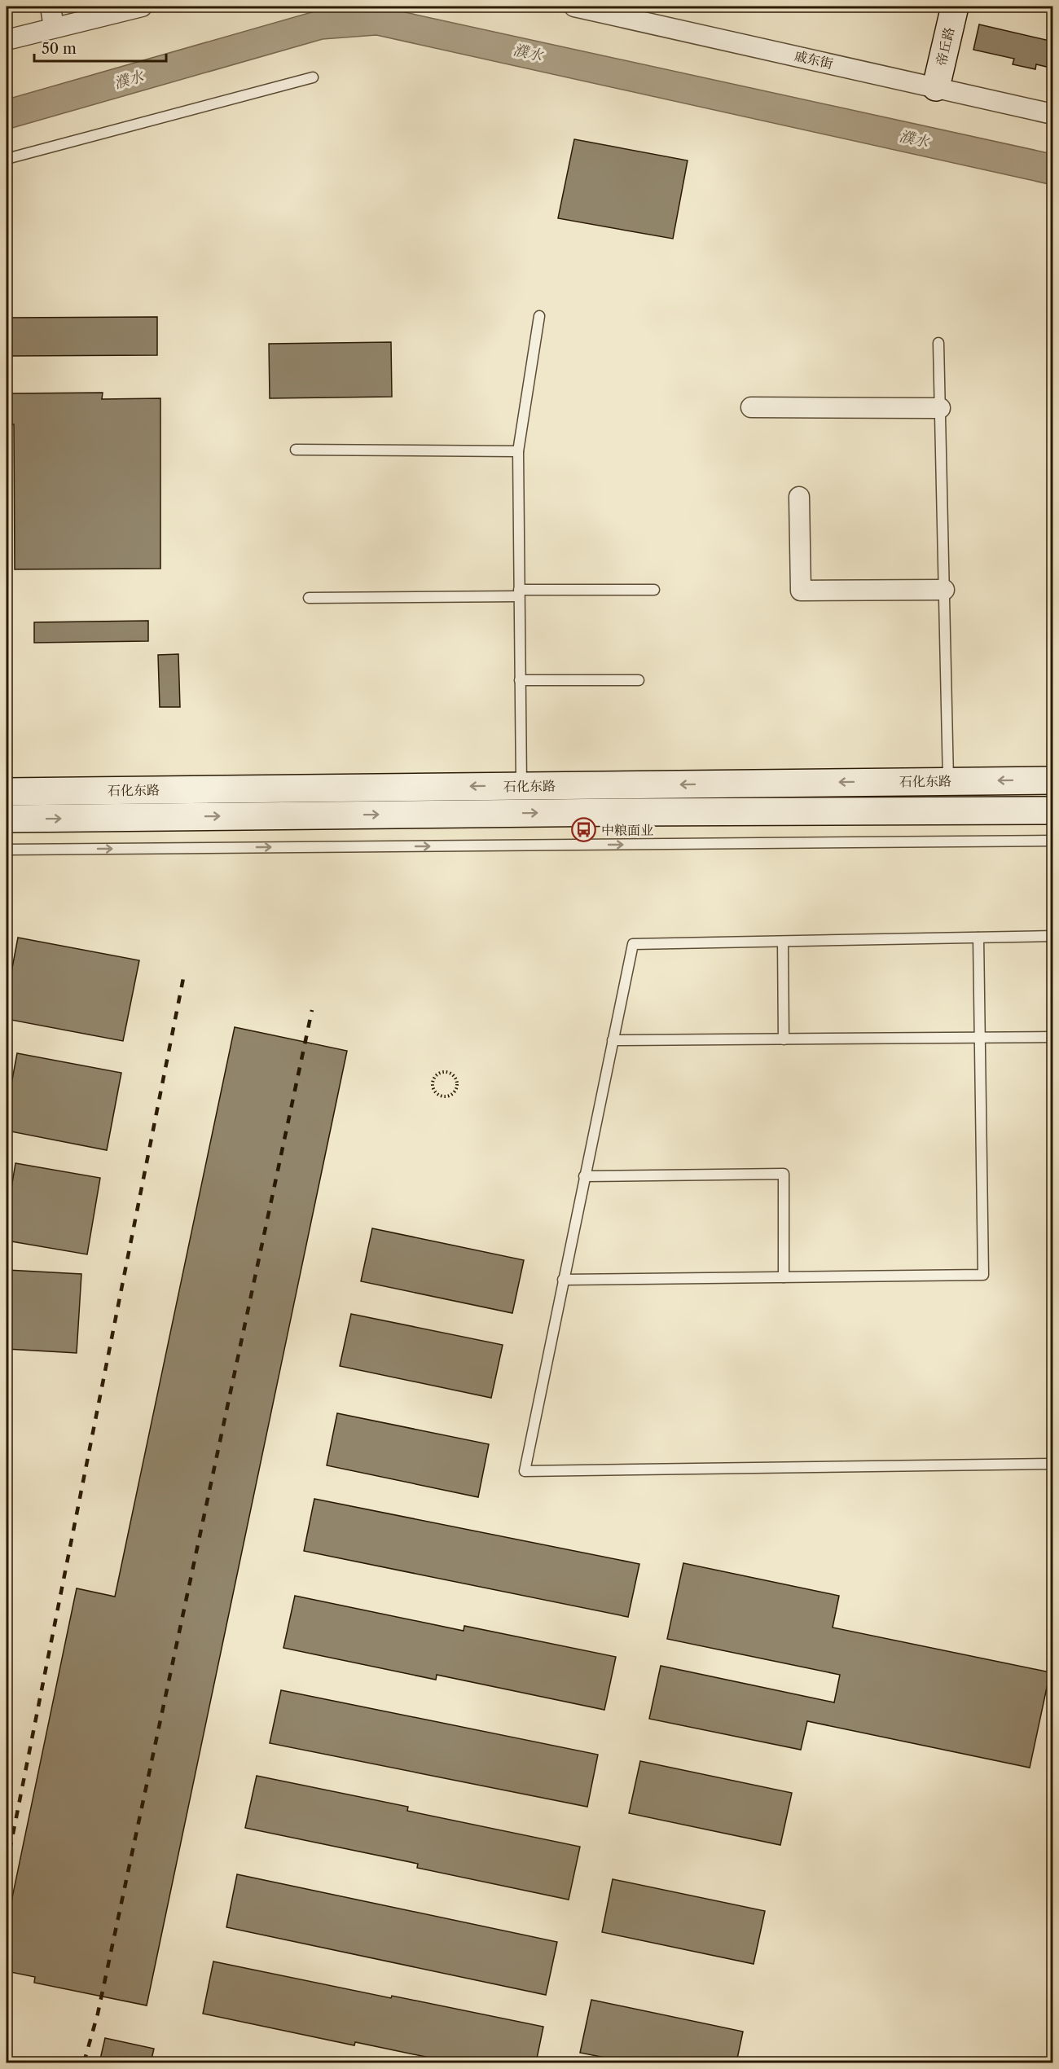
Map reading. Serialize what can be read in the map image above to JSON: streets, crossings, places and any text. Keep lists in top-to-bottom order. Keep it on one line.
{"streets":{"main road":["帝丘路","石化东路"],"street":["戚东街"]},"crossings":[["帝丘路","戚东街"]],"water":["濮水"],"places":{"bus stop":["中粮面业"]},"scale_bar":"50 m"}
